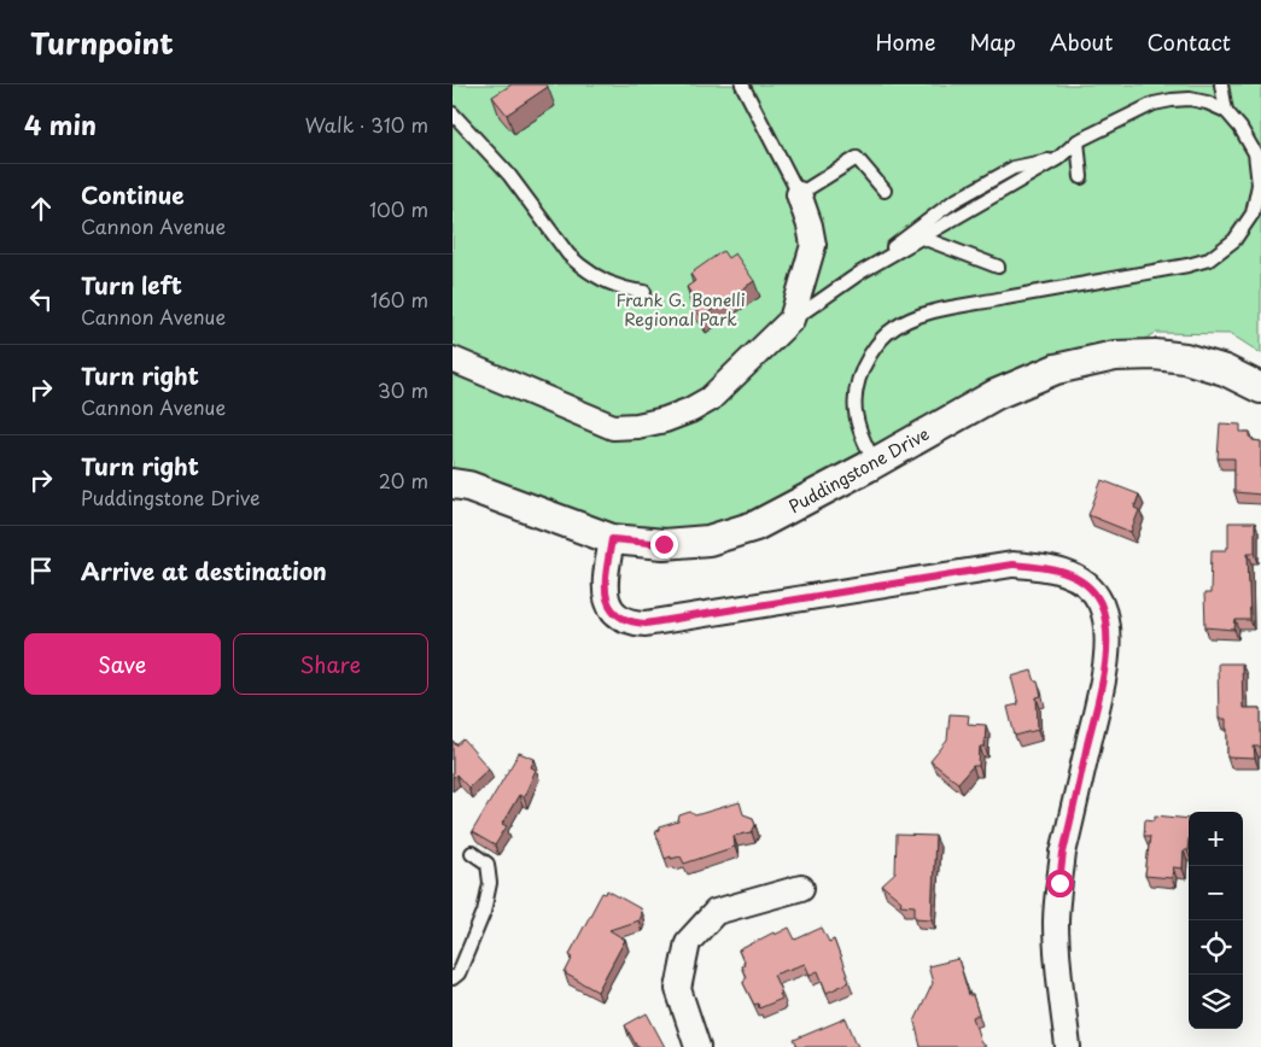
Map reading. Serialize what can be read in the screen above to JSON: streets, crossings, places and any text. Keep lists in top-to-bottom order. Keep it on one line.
{"streets":{"street":["Puddingstone Drive"]},"parks":["Frank G. Bonelli Regional Park"],"page":{"header":"Turnpoint","nav":["Home","Map","About","Contact"],"heading":["4 min","Walk · 310 m"],"list":[["Continue","Cannon Avenue","100 m"],["Turn left","Cannon Avenue","160 m"],["Turn right","Cannon Avenue","30 m"],["Turn right","Puddingstone Drive","20 m"],"Arrive at destination"],"buttons":["Save","Share"],"map_buttons":["+","−"]}}
